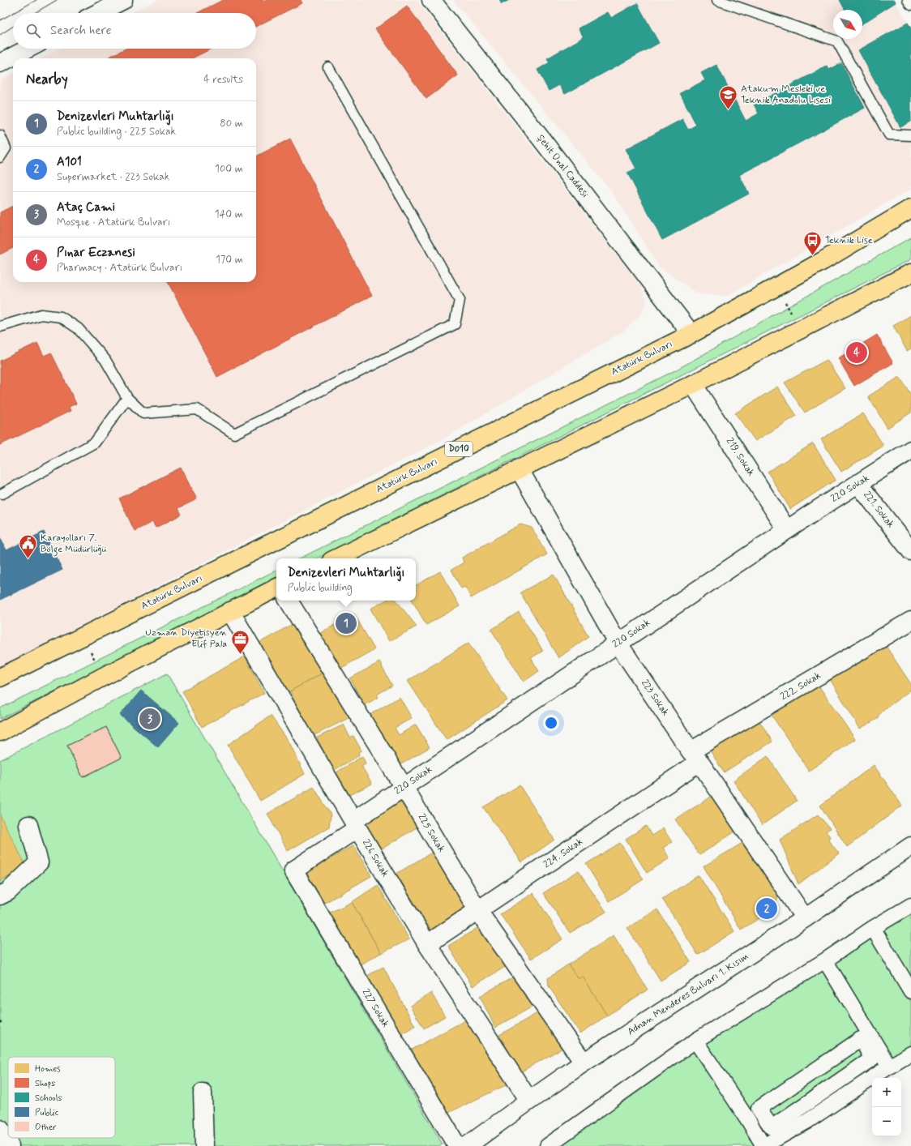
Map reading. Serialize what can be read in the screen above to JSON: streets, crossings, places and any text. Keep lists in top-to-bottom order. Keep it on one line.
{"streets":{"highway":["Atatürk Bulvarı","D010"],"street":["Şehit Ünal Caddesi","219. Sokak","220 Sokak","221. Sokak","222. Sokak","223 Sokak","225 Sokak","224. Sokak","226 Sokak","Adnan Menderes Bulvarı 1. Kısım","227 Sokak"]},"crossings":[["Şehit Ünal Caddesi","Atatürk Bulvarı"],["219. Sokak","220 Sokak"],["220 Sokak","221. Sokak"],["220 Sokak","223 Sokak"],["220 Sokak","225 Sokak"],["220 Sokak","226 Sokak"],["220 Sokak","227 Sokak"],["222. Sokak","223 Sokak"],["222. Sokak","224. Sokak"],["223 Sokak","224. Sokak"],["223 Sokak","Adnan Menderes Bulvarı 1. Kısım"],["225 Sokak","224. Sokak"],["225 Sokak","Adnan Menderes Bulvarı 1. Kısım"],["224. Sokak","226 Sokak"],["226 Sokak","Adnan Menderes Bulvarı 1. Kısım"]],"places":{"school or university":["Atakum Mesleki ve Teknik Anadolu Lisesi"],"bus stop":["Teknik Lise"],"public building":["Karayolları 7. Bölge Müdürlüğü"],"office":["Uzman Diyetisyen Elif Pala"]},"legend":["Homes","Shops","Schools","Public","Other"],"north":"bottom right","page":{"search":"Search here","heading":["Nearby","4 results"],"list":[{"mark":"1","name":"Denizevleri Muhtarlığı","note":"Public building · 225 Sokak","value":"80 m"},{"mark":"2","name":"A101","note":"Supermarket · 223 Sokak","value":"100 m"},{"mark":"3","name":"Ataç Cami","note":"Mosque · Atatürk Bulvarı","value":"140 m"},{"mark":"4","name":"Pınar Eczanesi","note":"Pharmacy · Atatürk Bulvarı","value":"170 m"}],"pins":["4","1","3","2"],"popup":["Denizevleri Muhtarlığı","Public building"],"map_buttons":["+","−"]}}
